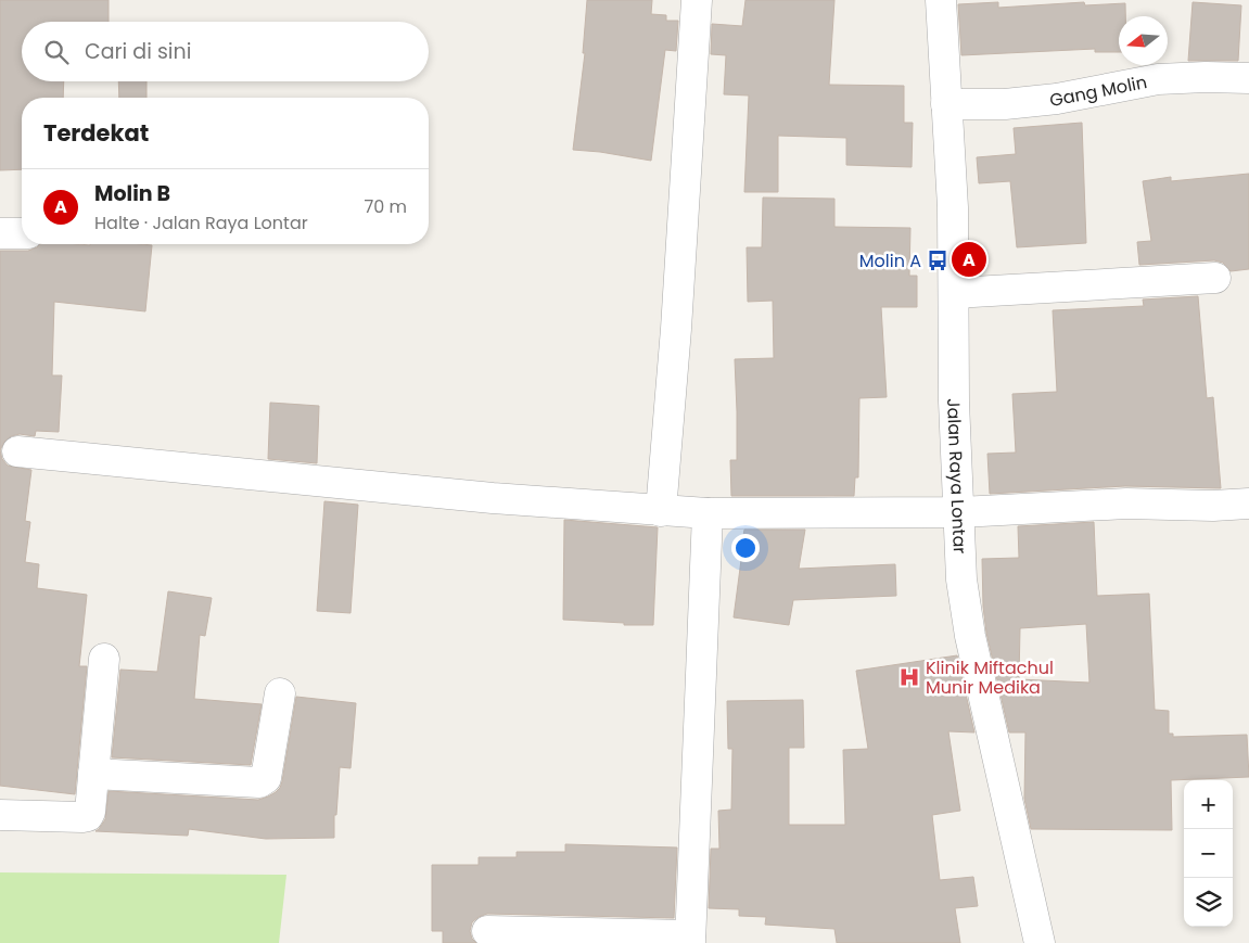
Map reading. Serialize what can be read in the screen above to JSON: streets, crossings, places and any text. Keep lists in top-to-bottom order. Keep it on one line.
{"streets":{"street":["Gang Molin","Jalan Raya Lontar"]},"crossings":[["Gang Molin","Jalan Raya Lontar"]],"places":{"bus stop":["Molin A"],"hospital":["Klinik Miftachul Munir Medika"]},"north":"left","page":{"search":"Cari di sini","heading":"Terdekat","list":[{"mark":"A","name":"Molin B","note":"Halte · Jalan Raya Lontar","value":"70 m"}],"pins":"A","map_buttons":["+","−"]}}
